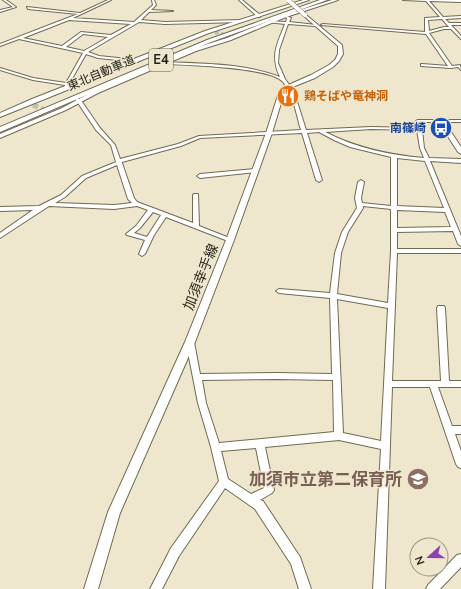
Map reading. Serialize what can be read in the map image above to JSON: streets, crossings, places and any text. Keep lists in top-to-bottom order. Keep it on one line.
{"streets":{"highway":["E4","東北自動車道"],"street":["加須幸手線"]},"places":{"restaurant":["鶏そばや竜神洞"],"bus stop":["南篠崎"],"school or university":["加須市立第二保育所"]},"north":"left"}
